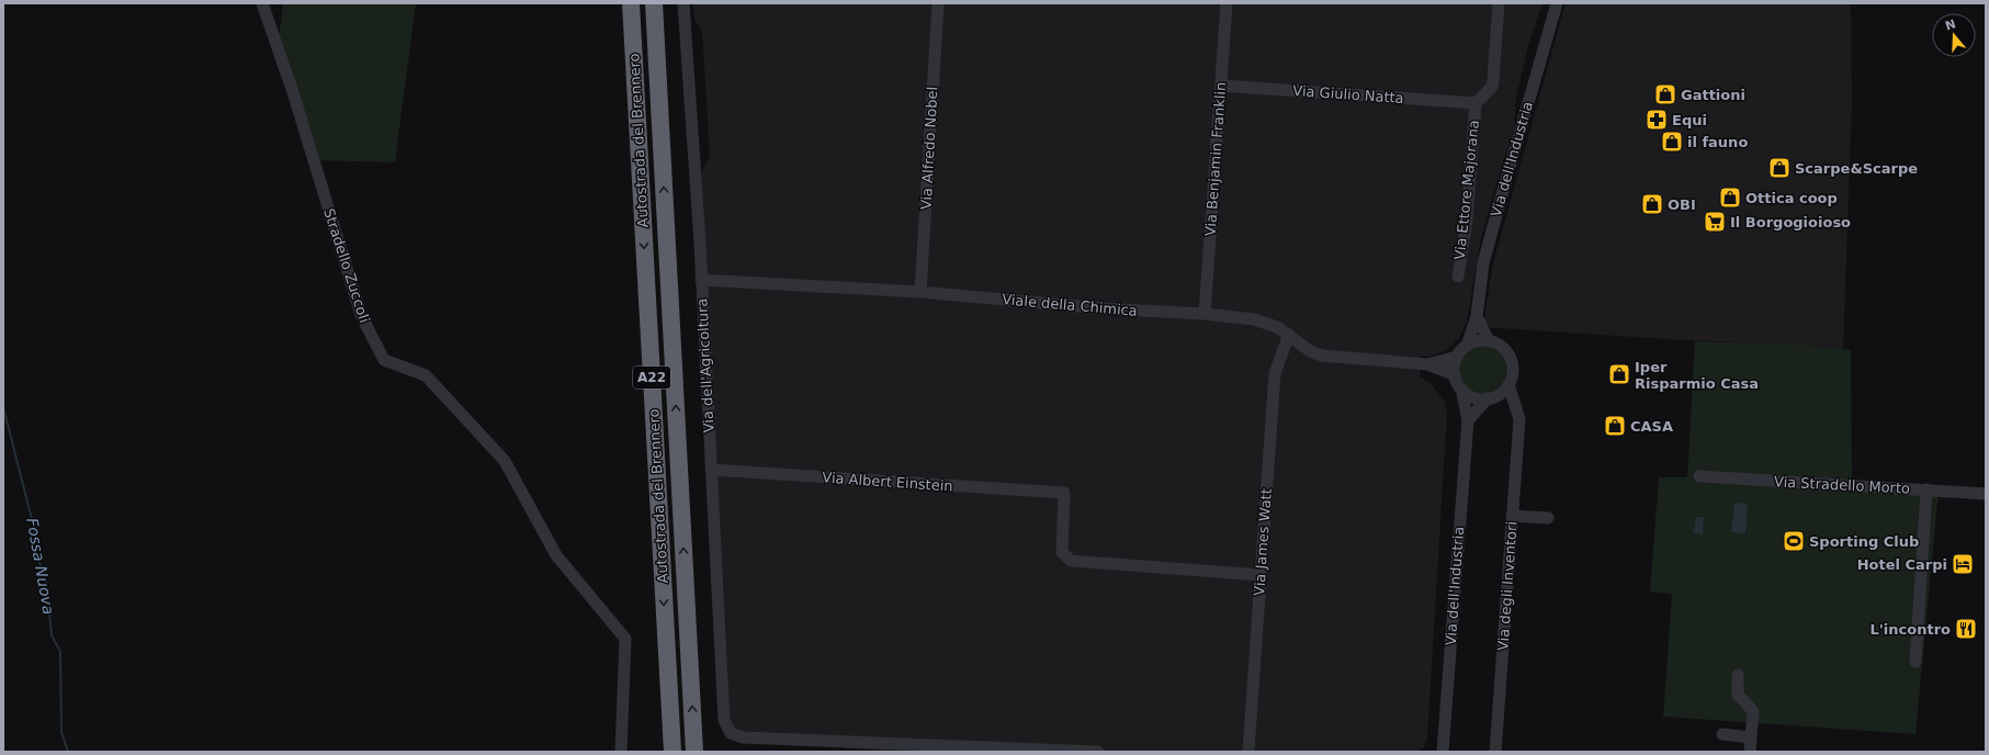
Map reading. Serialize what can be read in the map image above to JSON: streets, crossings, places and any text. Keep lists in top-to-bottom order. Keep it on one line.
{"streets":{"highway":["Autostrada del Brennero","A22"],"street":["Via Giulio Natta","Via Alfredo Nobel","Via Benjamin Franklin","Via dell'Industria","Via Ettore Majorana","Stradello Zuccoli","Viale della Chimica","Via dell'Agricoltura","Via Albert Einstein","Via Stradello Morto","Via James Watt","Via degli Inventori"]},"crossings":[["Via Giulio Natta","Via Benjamin Franklin"],["Via Giulio Natta","Via Ettore Majorana"],["Via Alfredo Nobel","Viale della Chimica"],["Via Benjamin Franklin","Viale della Chimica"],["Via dell'Industria","Viale della Chimica"],["Via dell'Industria","Via degli Inventori"],["Viale della Chimica","Via dell'Agricoltura"],["Viale della Chimica","Via James Watt"],["Viale della Chimica","Via degli Inventori"],["Via dell'Agricoltura","Via Albert Einstein"],["Via Albert Einstein","Via James Watt"]],"water":["Fossa Nuova"],"places":{"shop":["Gattioni","il fauno","Scarpe&Scarpe","Ottica coop","OBI","Iper Risparmio Casa","CASA"],"pharmacy":["Equi"],"supermarket":["Il Borgogioioso"],"sports":["Sporting Club"],"hotel":["Hotel Carpi"],"restaurant":["L'incontro"]},"north":"top"}
